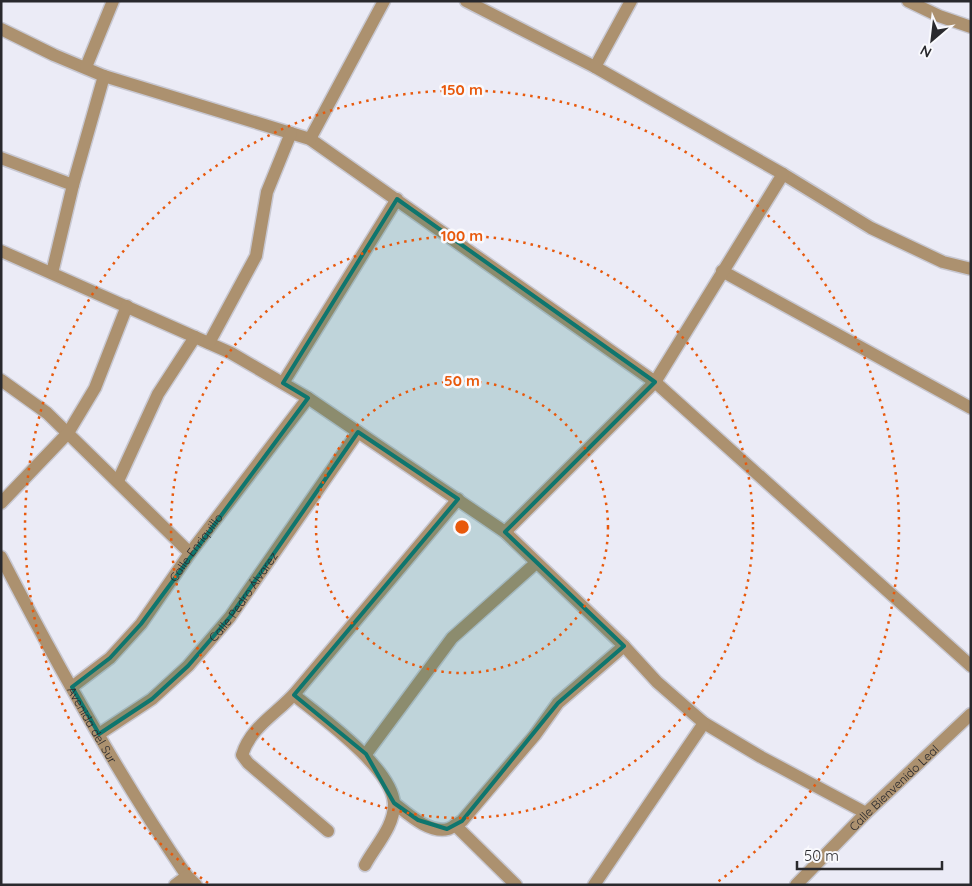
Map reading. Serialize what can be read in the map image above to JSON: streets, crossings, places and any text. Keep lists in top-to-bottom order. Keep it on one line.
{"streets":{"street":["Calle Enriquillo","Calle Pedro Álvarez","Avenida del Sur","Calle Bienvenido Leal"]},"crossings":[["Calle Enriquillo","Avenida del Sur"],["Calle Pedro Álvarez","Avenida del Sur"]],"scale_bar":"50 m","north":"bottom left","rings":["150 m","100 m","50 m"]}
